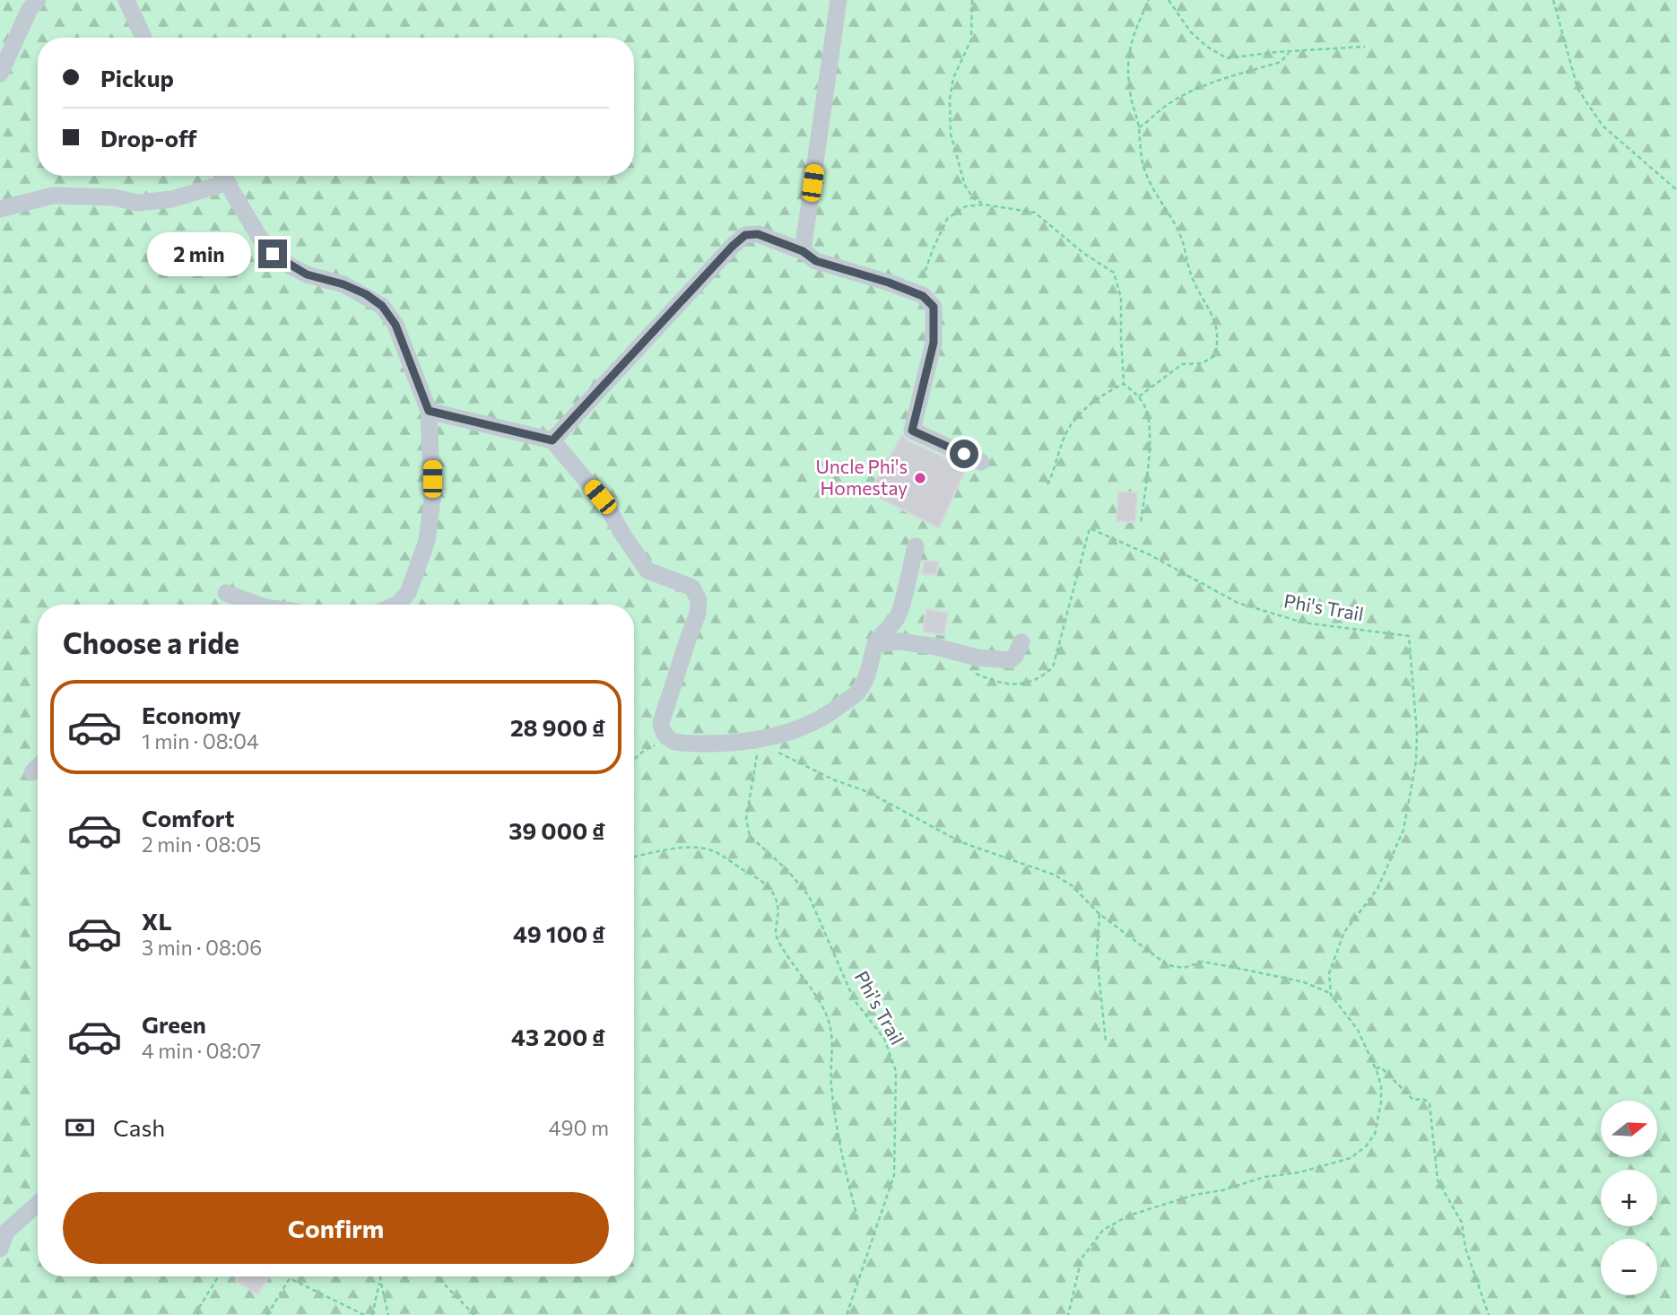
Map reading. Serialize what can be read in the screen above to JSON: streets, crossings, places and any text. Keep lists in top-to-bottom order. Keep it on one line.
{"streets":{"path":["Phi's Trail"]},"places":["Uncle Phi's Homestay"],"north":"right","page":{"banner":["Pickup","Drop-off"],"bubble":"2 min","heading":"Choose a ride","list":[{"name":"Economy","note":"1 min · 08:04","value":"28 900 ₫"},{"name":"Comfort","note":"2 min · 08:05","value":"39 000 ₫"},{"name":"XL","note":"3 min · 08:06","value":"49 100 ₫"},{"name":"Green","note":"4 min · 08:07","value":"43 200 ₫"}],"pay":["Cash","490 m"],"map_buttons":["+","−"],"buttons":"Confirm"}}
